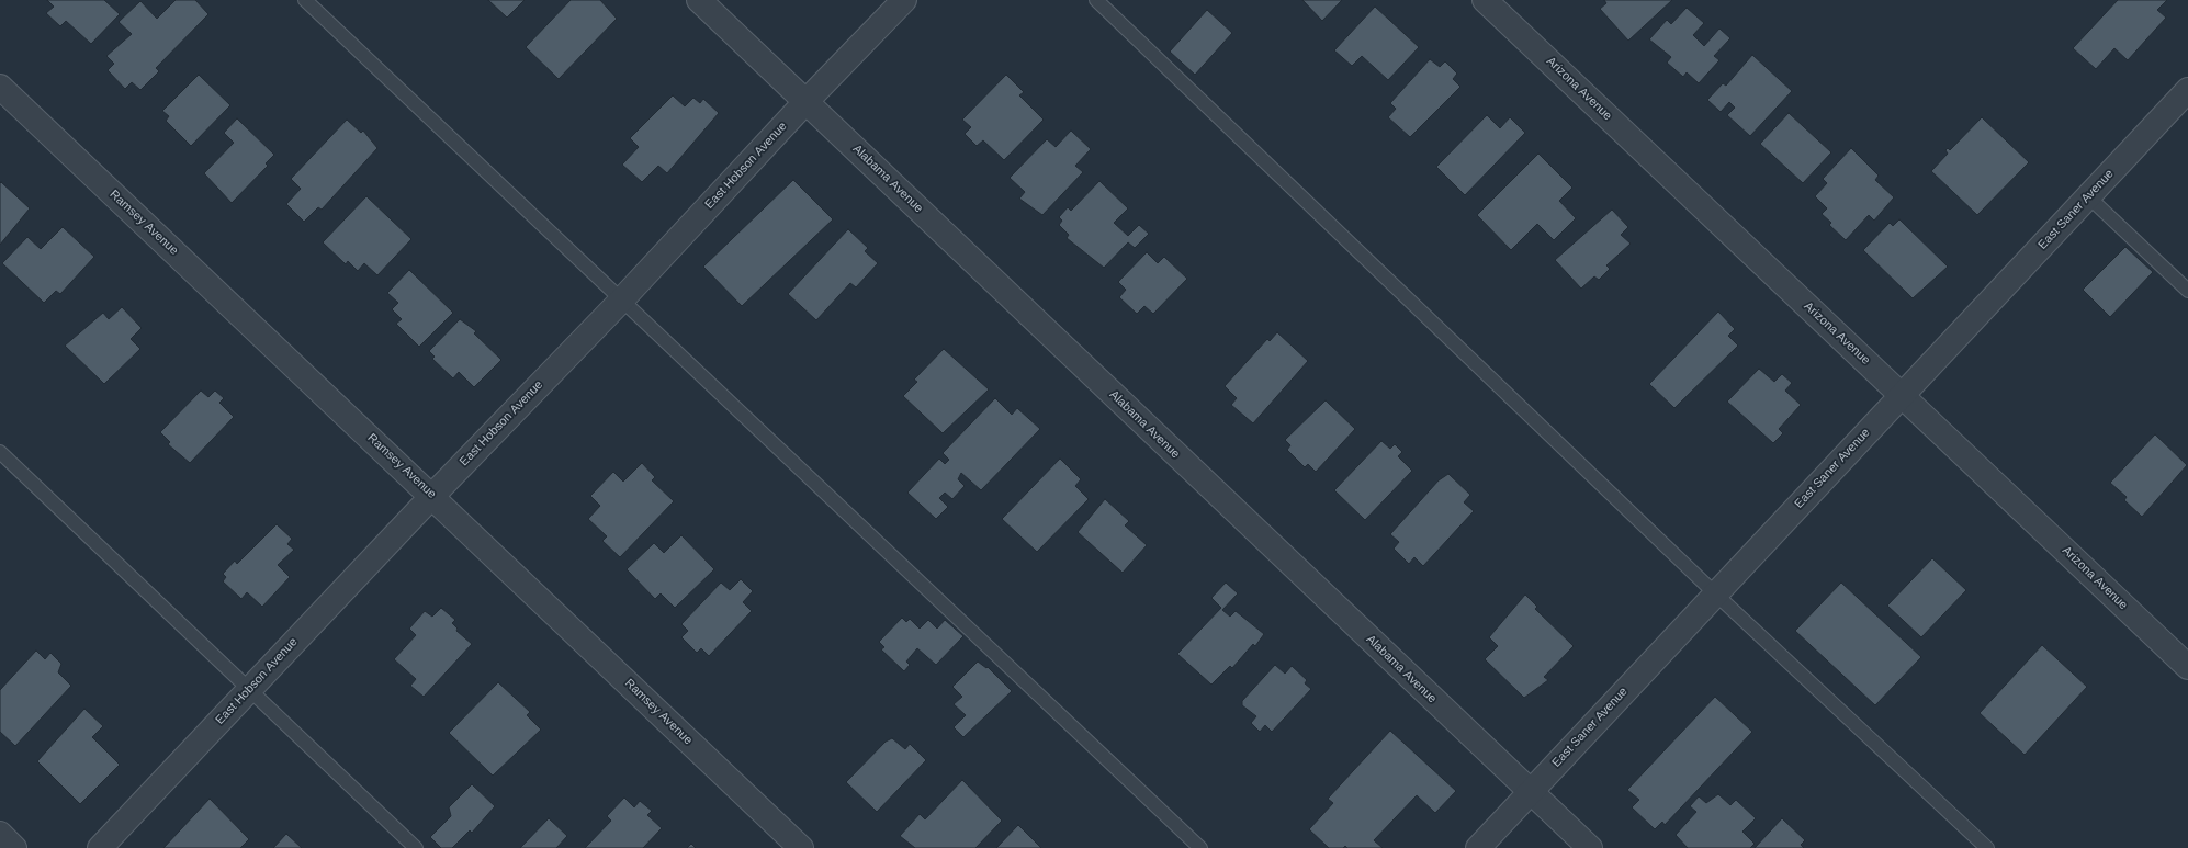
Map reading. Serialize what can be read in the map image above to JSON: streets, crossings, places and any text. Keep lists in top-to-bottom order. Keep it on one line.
{"streets":{"street":["Arizona Avenue","East Hobson Avenue","Alabama Avenue","East Saner Avenue","Ramsey Avenue"]},"crossings":[["Arizona Avenue","East Saner Avenue"],["East Hobson Avenue","Alabama Avenue"],["East Hobson Avenue","Ramsey Avenue"],["Alabama Avenue","East Saner Avenue"]]}
